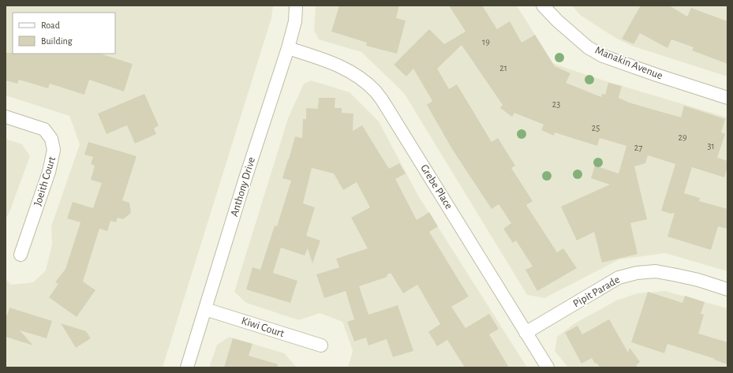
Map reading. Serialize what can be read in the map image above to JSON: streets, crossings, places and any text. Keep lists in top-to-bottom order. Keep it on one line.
{"streets":{"street":["Manakin Avenue","Joeith Court","Anthony Drive","Grebe Place","Pipit Parade","Kiwi Court"]},"crossings":[["Anthony Drive","Grebe Place"],["Anthony Drive","Kiwi Court"],["Grebe Place","Pipit Parade"]],"house_numbers":["19","21","23","25","29","31","27"],"legend":["Road","Building"]}
